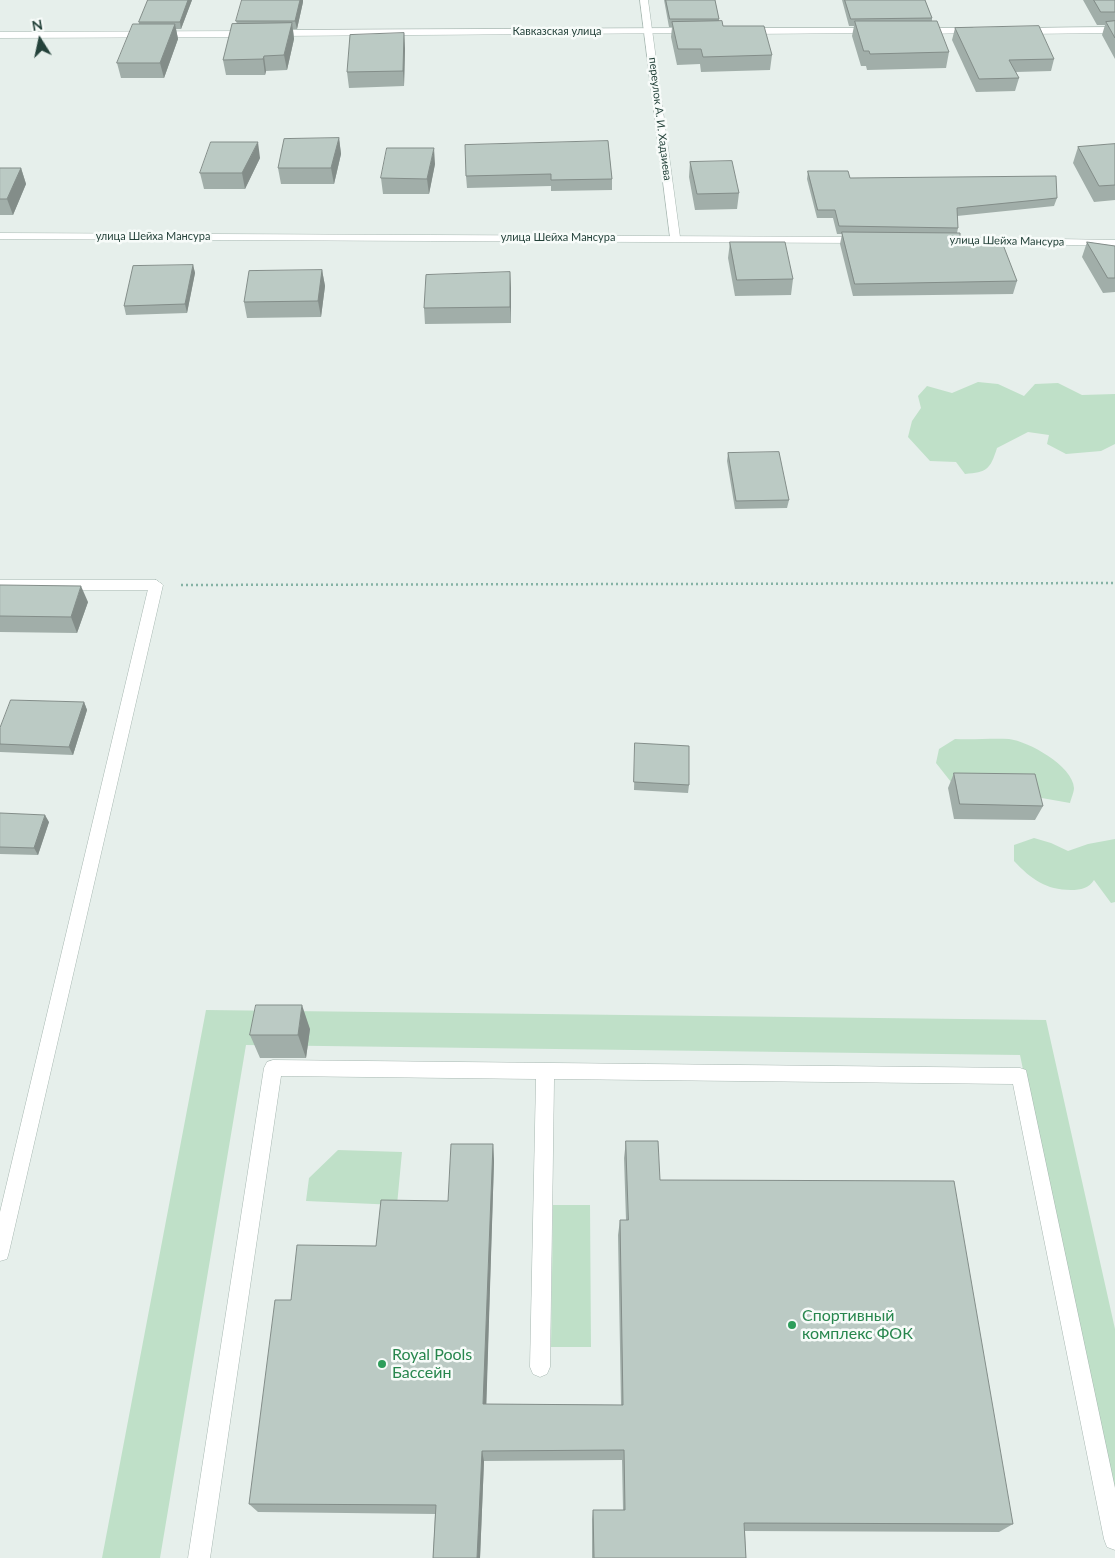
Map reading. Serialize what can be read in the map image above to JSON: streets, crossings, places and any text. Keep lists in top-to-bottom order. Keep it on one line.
{"streets":{"street":["Кавказская улица","переулок А. И. Хадзиева","улица Шейха Мансура"]},"crossings":[["Кавказская улица","переулок А. И. Хадзиева"],["переулок А. И. Хадзиева","улица Шейха Мансура"]],"places":["Спортивный комплекс ФОК","Royal Pools Бассейн"],"north":"top"}
